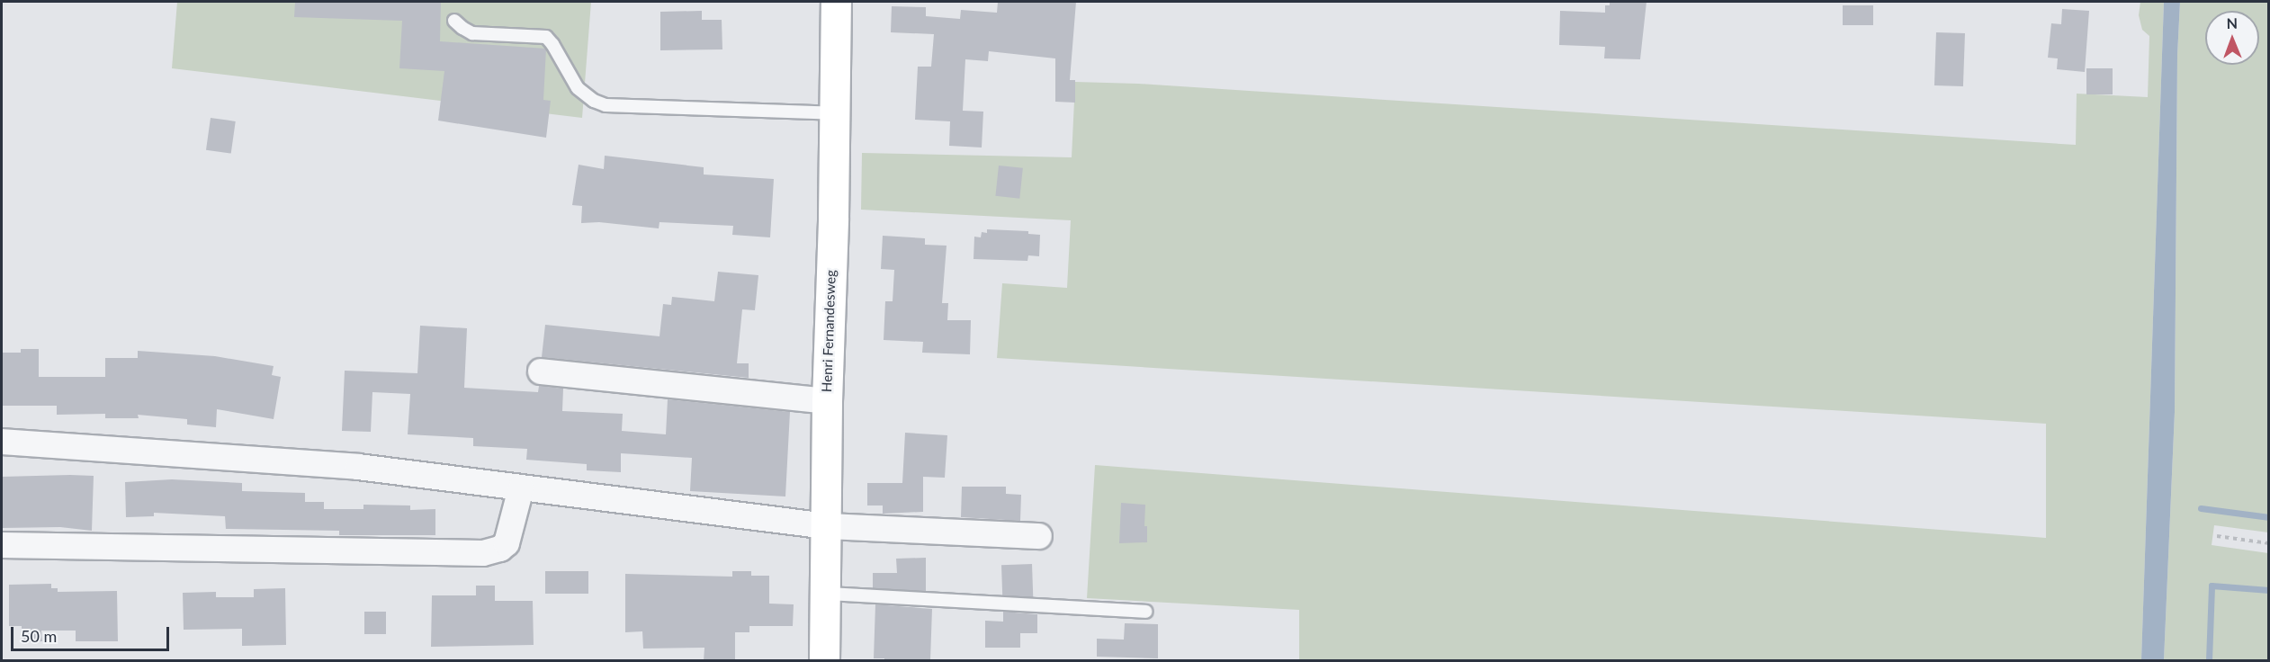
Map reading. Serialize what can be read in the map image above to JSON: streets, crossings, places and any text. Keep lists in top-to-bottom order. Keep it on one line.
{"streets":{"street":["Henri Fernandesweg"]},"scale_bar":"50 m","north":"top"}
